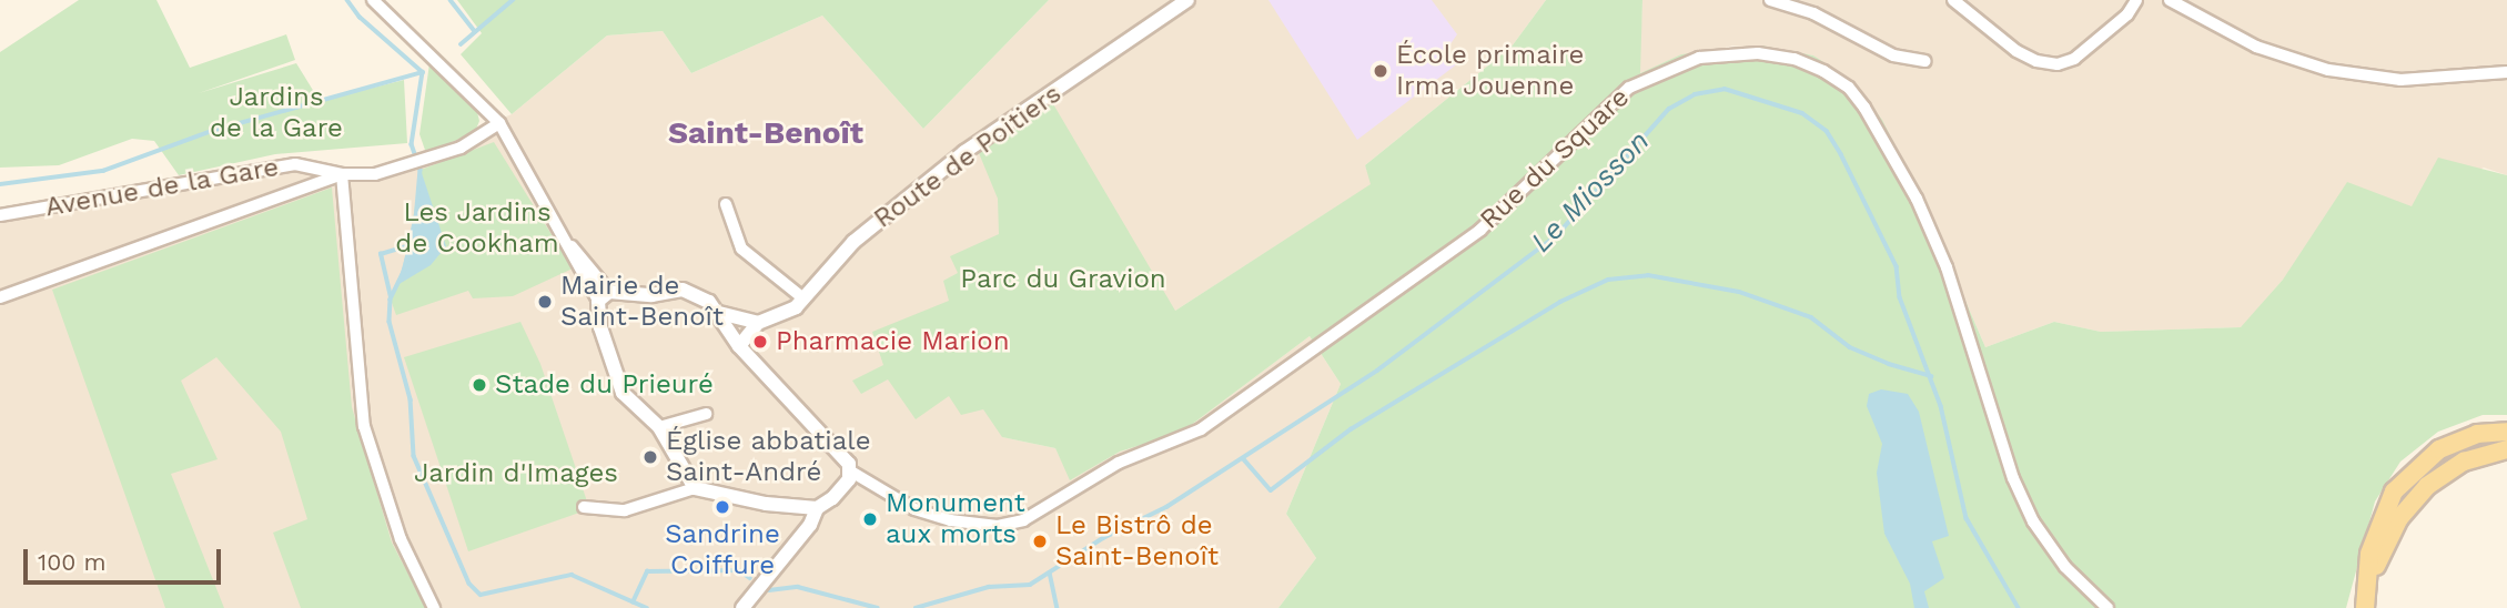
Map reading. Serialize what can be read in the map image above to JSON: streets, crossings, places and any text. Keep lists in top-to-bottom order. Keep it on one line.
{"streets":{"street":["Route de Poitiers","Rue du Square","Avenue de la Gare"]},"districts":["Saint-Benoît"],"water":["Le Miosson"],"parks":["Jardins de la Gare","Les Jardins de Cookham","Parc du Gravion","Jardin d'Images"],"places":["École primaire Irma Jouenne","Mairie de Saint-Benoît","Pharmacie Marion","Stade du Prieuré","Église abbatiale Saint-André","Sandrine Coiffure","Monument aux morts","Le Bistrô de Saint-Benoît"],"scale_bar":"100 m"}
